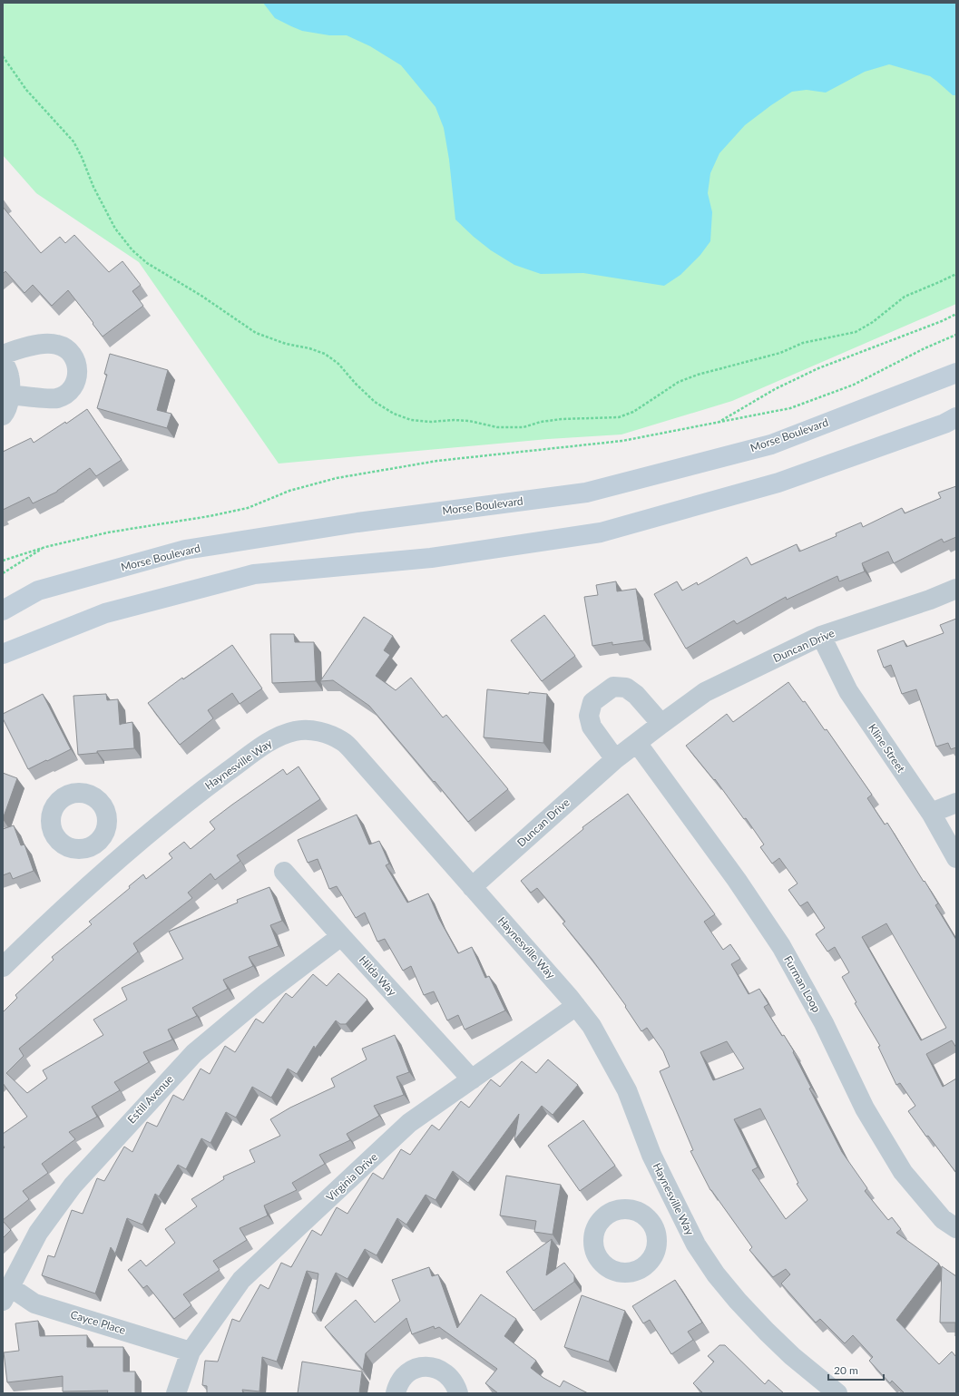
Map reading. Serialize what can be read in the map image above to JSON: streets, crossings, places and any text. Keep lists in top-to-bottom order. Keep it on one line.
{"streets":{"main road":["Morse Boulevard"],"street":["Duncan Drive","Kline Street","Haynesville Way","Hilda Way","Furman Loop","Estill Avenue","Virginia Drive","Cayce Place"]},"crossings":[["Duncan Drive","Kline Street"],["Duncan Drive","Haynesville Way"],["Duncan Drive","Furman Loop"],["Haynesville Way","Virginia Drive"],["Hilda Way","Estill Avenue"],["Hilda Way","Virginia Drive"],["Estill Avenue","Cayce Place"],["Virginia Drive","Cayce Place"]],"scale_bar":"20 m"}
